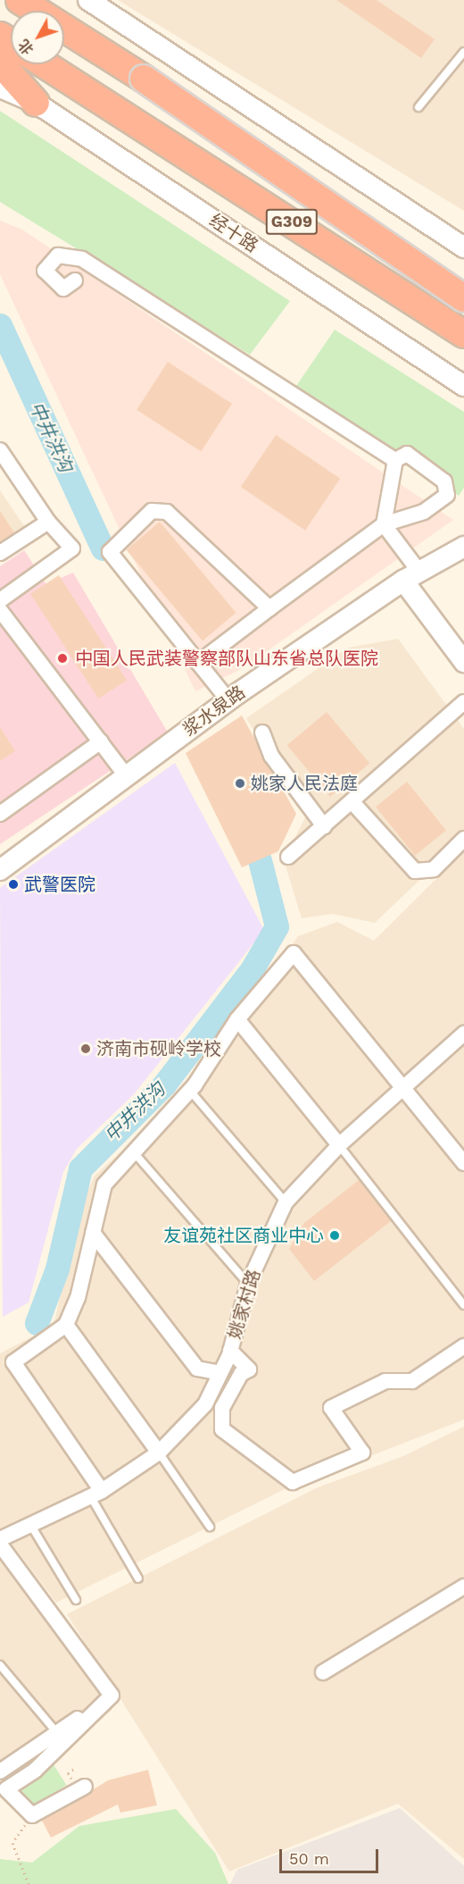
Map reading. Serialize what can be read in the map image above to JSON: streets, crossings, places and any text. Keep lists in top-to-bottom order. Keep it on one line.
{"streets":{"highway":["G309"],"main road":["经十路","浆水泉路"],"street":["姚家村路"]},"water":["中井洪沟"],"places":["中国人民武装警察部队山东省总队医院","姚家人民法庭","武警医院","济南市砚岭学校","友谊苑社区商业中心"],"scale_bar":"50 m","north":"bottom left"}
